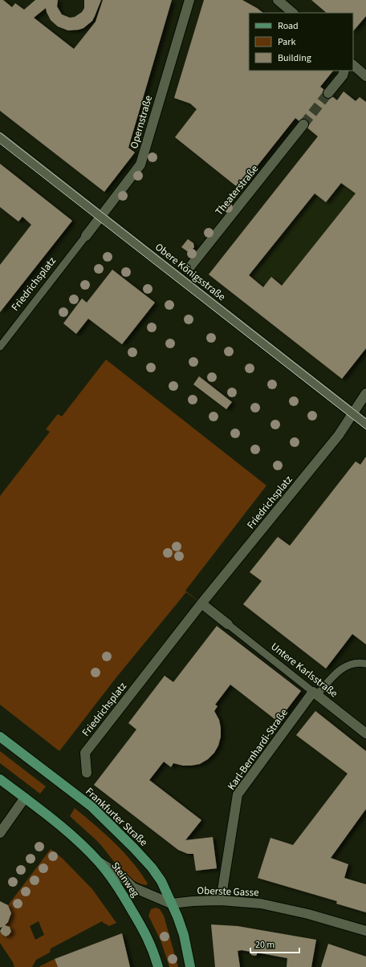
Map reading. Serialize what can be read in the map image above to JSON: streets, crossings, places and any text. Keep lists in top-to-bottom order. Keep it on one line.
{"streets":{"main road":["Frankfurter Straße","Steinweg"],"street":["Opernstraße","Theaterstraße","Obere Königsstraße","Friedrichsplatz","Untere Karlsstraße","Karl-Bernhardi-Straße","Oberste Gasse"]},"crossings":[["Opernstraße","Obere Königsstraße"],["Opernstraße","Friedrichsplatz"],["Obere Königsstraße","Friedrichsplatz"],["Untere Karlsstraße","Karl-Bernhardi-Straße"],["Karl-Bernhardi-Straße","Oberste Gasse"],["Frankfurter Straße","Oberste Gasse"],["Steinweg","Oberste Gasse"]],"legend":["Road","Park","Building"],"scale_bar":"20 m"}
